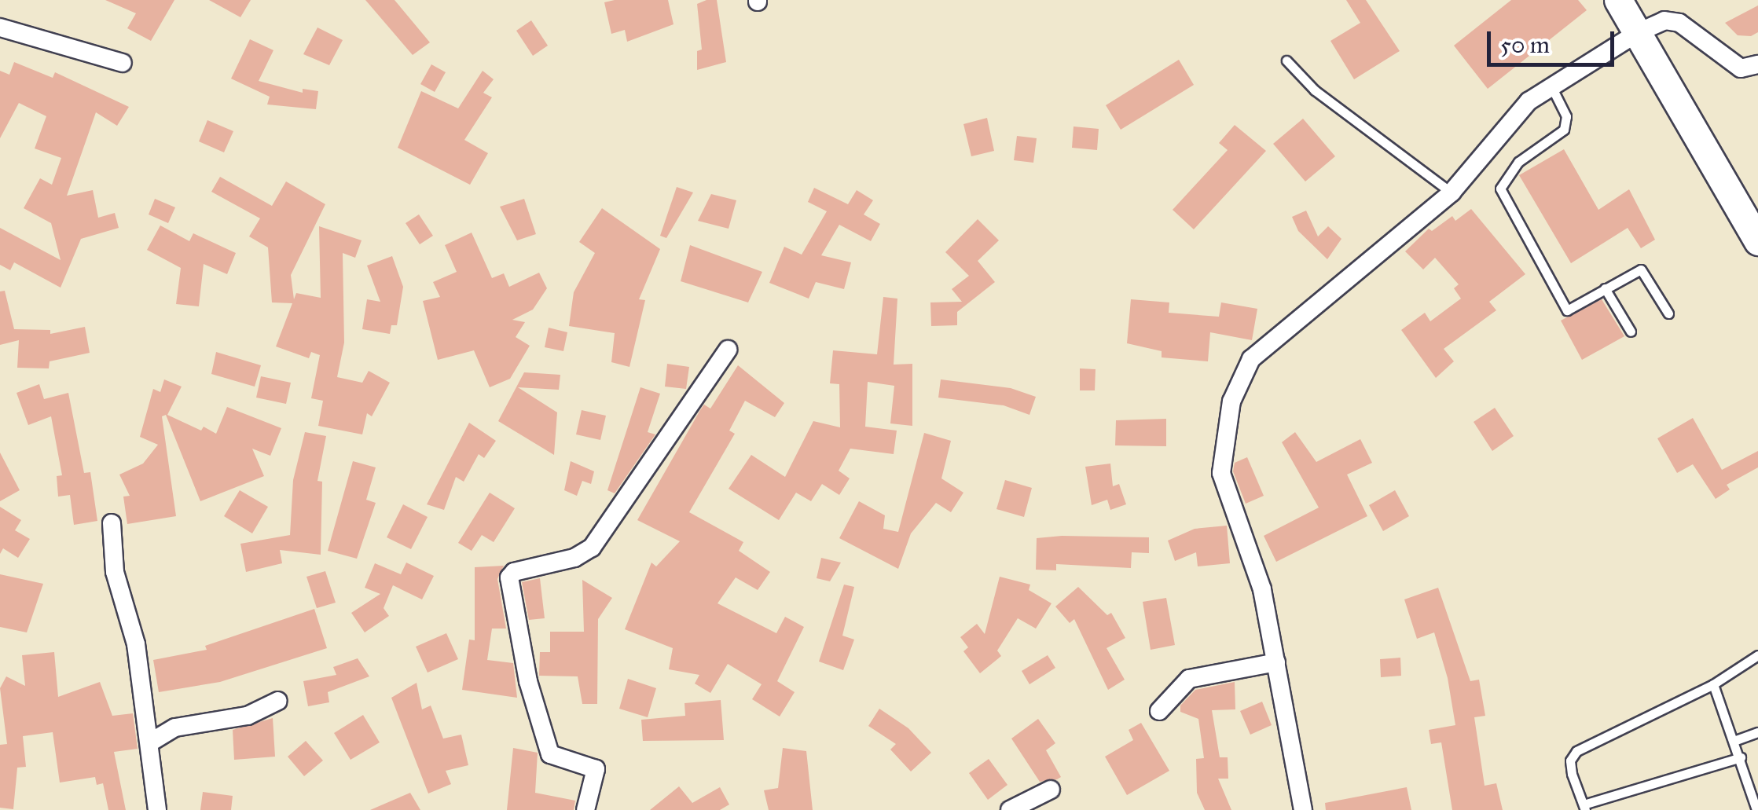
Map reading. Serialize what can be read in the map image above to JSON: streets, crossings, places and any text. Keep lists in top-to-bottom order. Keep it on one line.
{"scale_bar":"50 m"}
